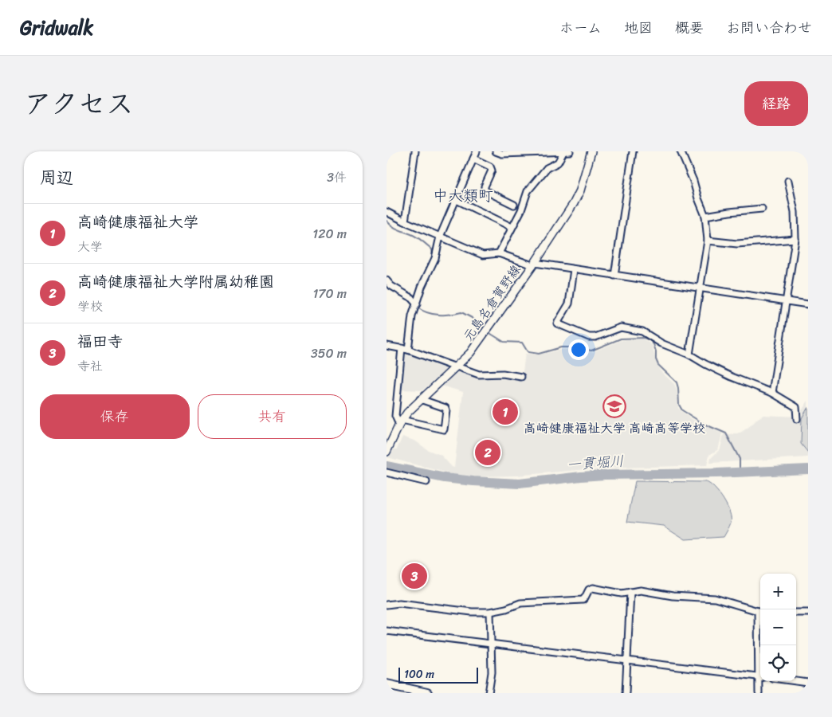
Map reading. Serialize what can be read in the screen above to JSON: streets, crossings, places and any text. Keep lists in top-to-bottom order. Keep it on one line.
{"streets":{"main road":["元島名倉賀野線"]},"districts":["中大類町"],"water":["一貫堀川"],"places":{"school or university":["高崎健康福祉大学 高崎高等学校"]},"scale_bar":"100 m","page":{"header":"Gridwalk","nav":["ホーム","地図","概要","お問い合わせ"],"title":"アクセス","buttons":["経路",["保存","共有"]],"heading":["周辺","3件"],"list":[{"mark":"1","name":"高崎健康福祉大学","note":"大学","value":"120 m"},{"mark":"2","name":"高崎健康福祉大学附属幼稚園","note":"学校","value":"170 m"},{"mark":"3","name":"福田寺","note":"寺社","value":"350 m"}],"pins":["1","2","3"],"map_buttons":["+","−"],"scale":"100 m"}}
